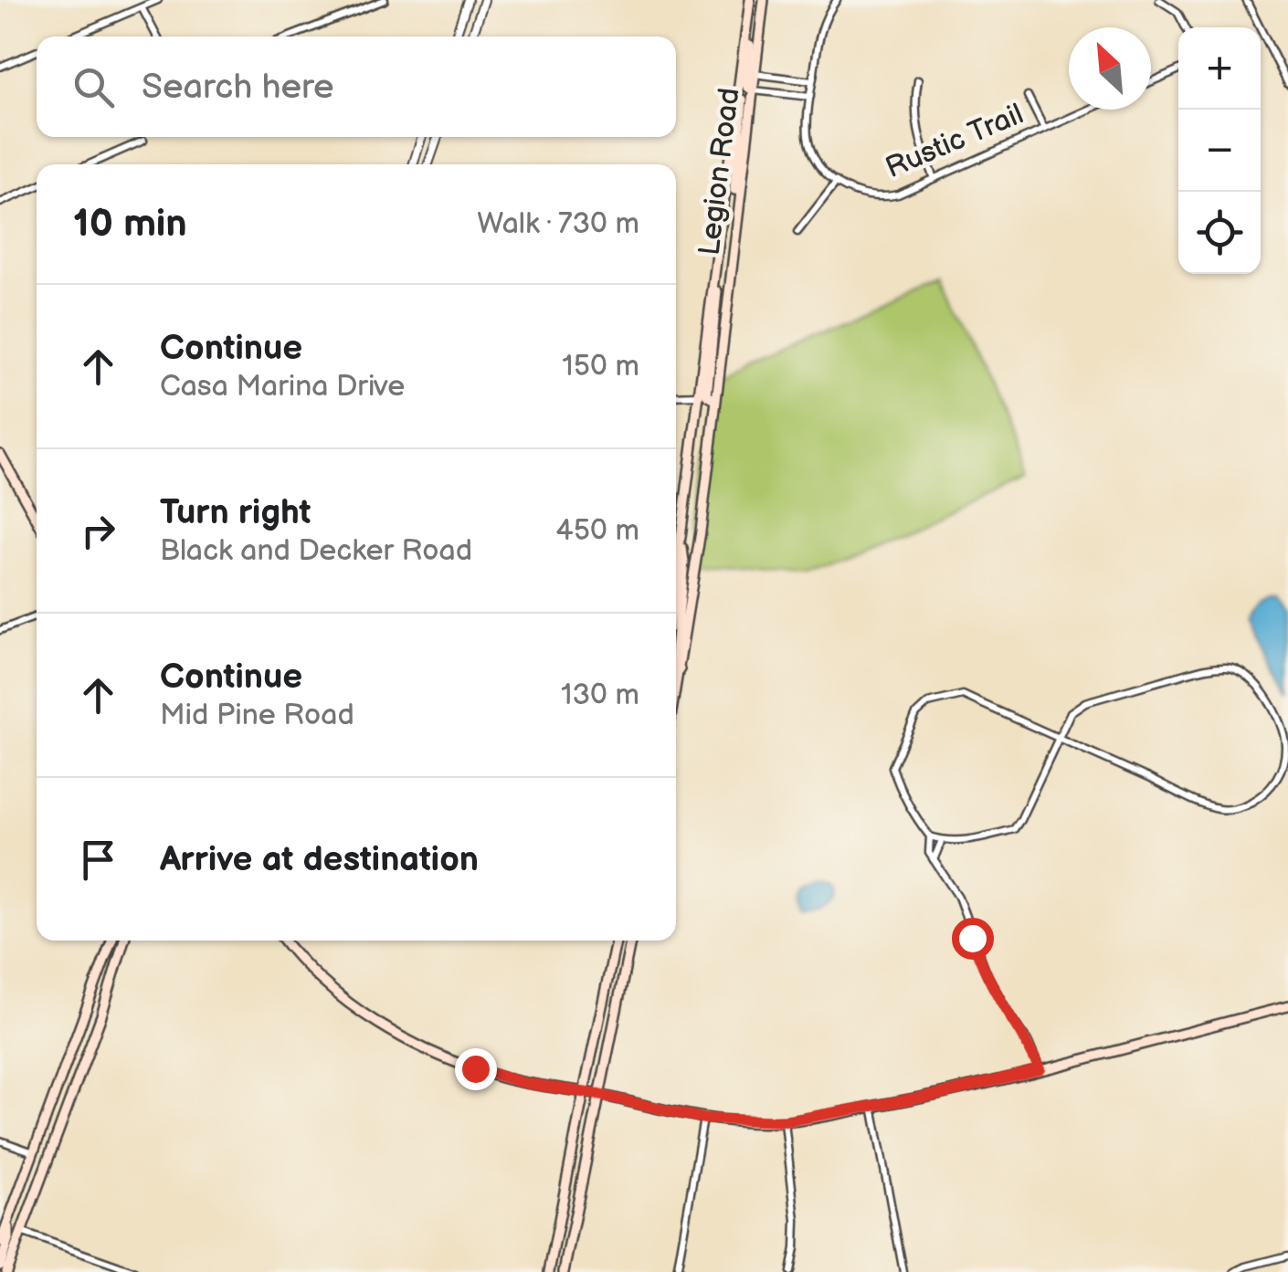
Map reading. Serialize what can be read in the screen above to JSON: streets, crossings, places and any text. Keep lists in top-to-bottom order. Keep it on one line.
{"streets":{"main road":["Legion Road"],"street":["Rustic Trail"]},"north":"top left","page":{"map_buttons":["+","−"],"search":"Search here","heading":["10 min","Walk · 730 m"],"list":[["Continue","Casa Marina Drive","150 m"],["Turn right","Black and Decker Road","450 m"],["Continue","Mid Pine Road","130 m"],"Arrive at destination"]}}
